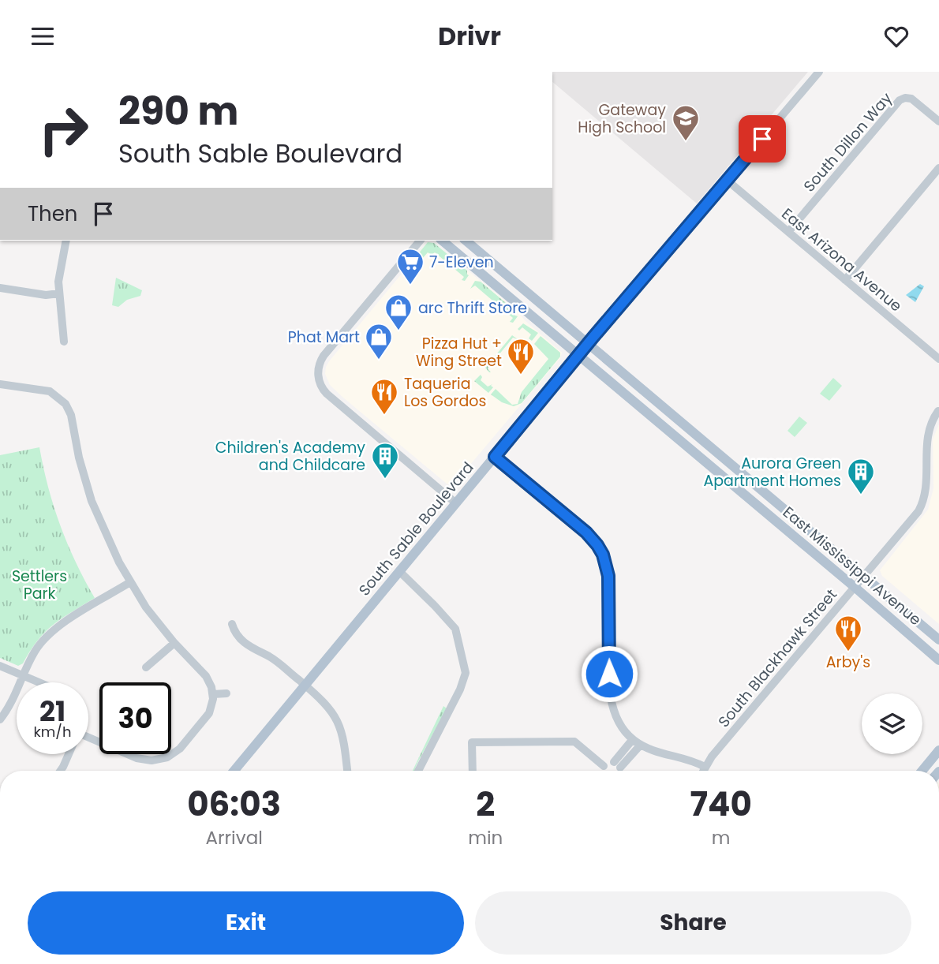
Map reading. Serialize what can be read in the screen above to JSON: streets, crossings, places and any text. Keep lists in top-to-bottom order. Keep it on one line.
{"streets":{"main road":["South Sable Boulevard","East Mississippi Avenue"],"street":["South Dillon Way","East Arizona Avenue","South Blackhawk Street"]},"crossings":[["South Dillon Way","East Arizona Avenue"],["East Arizona Avenue","South Sable Boulevard"],["South Sable Boulevard","East Mississippi Avenue"],["East Mississippi Avenue","South Blackhawk Street"]],"parks":["Settlers Park"],"places":{"school or university":["Gateway High School"],"supermarket":["7-Eleven"],"shop":["arc Thrift Store","Phat Mart"],"restaurant":["Pizza Hut + Wing Street","Taqueria Los Gordos","Arby's"],"building":["Children's Academy and Childcare","Aurora Green Apartment Homes"]},"page":{"header":"Drivr","turn":["290 m","South Sable Boulevard"],"then":"Then","speed":"21 km/h","limit":"30","eta":["06:03","Arrival","2","min","740","m"],"buttons":["Exit","Share"]}}
